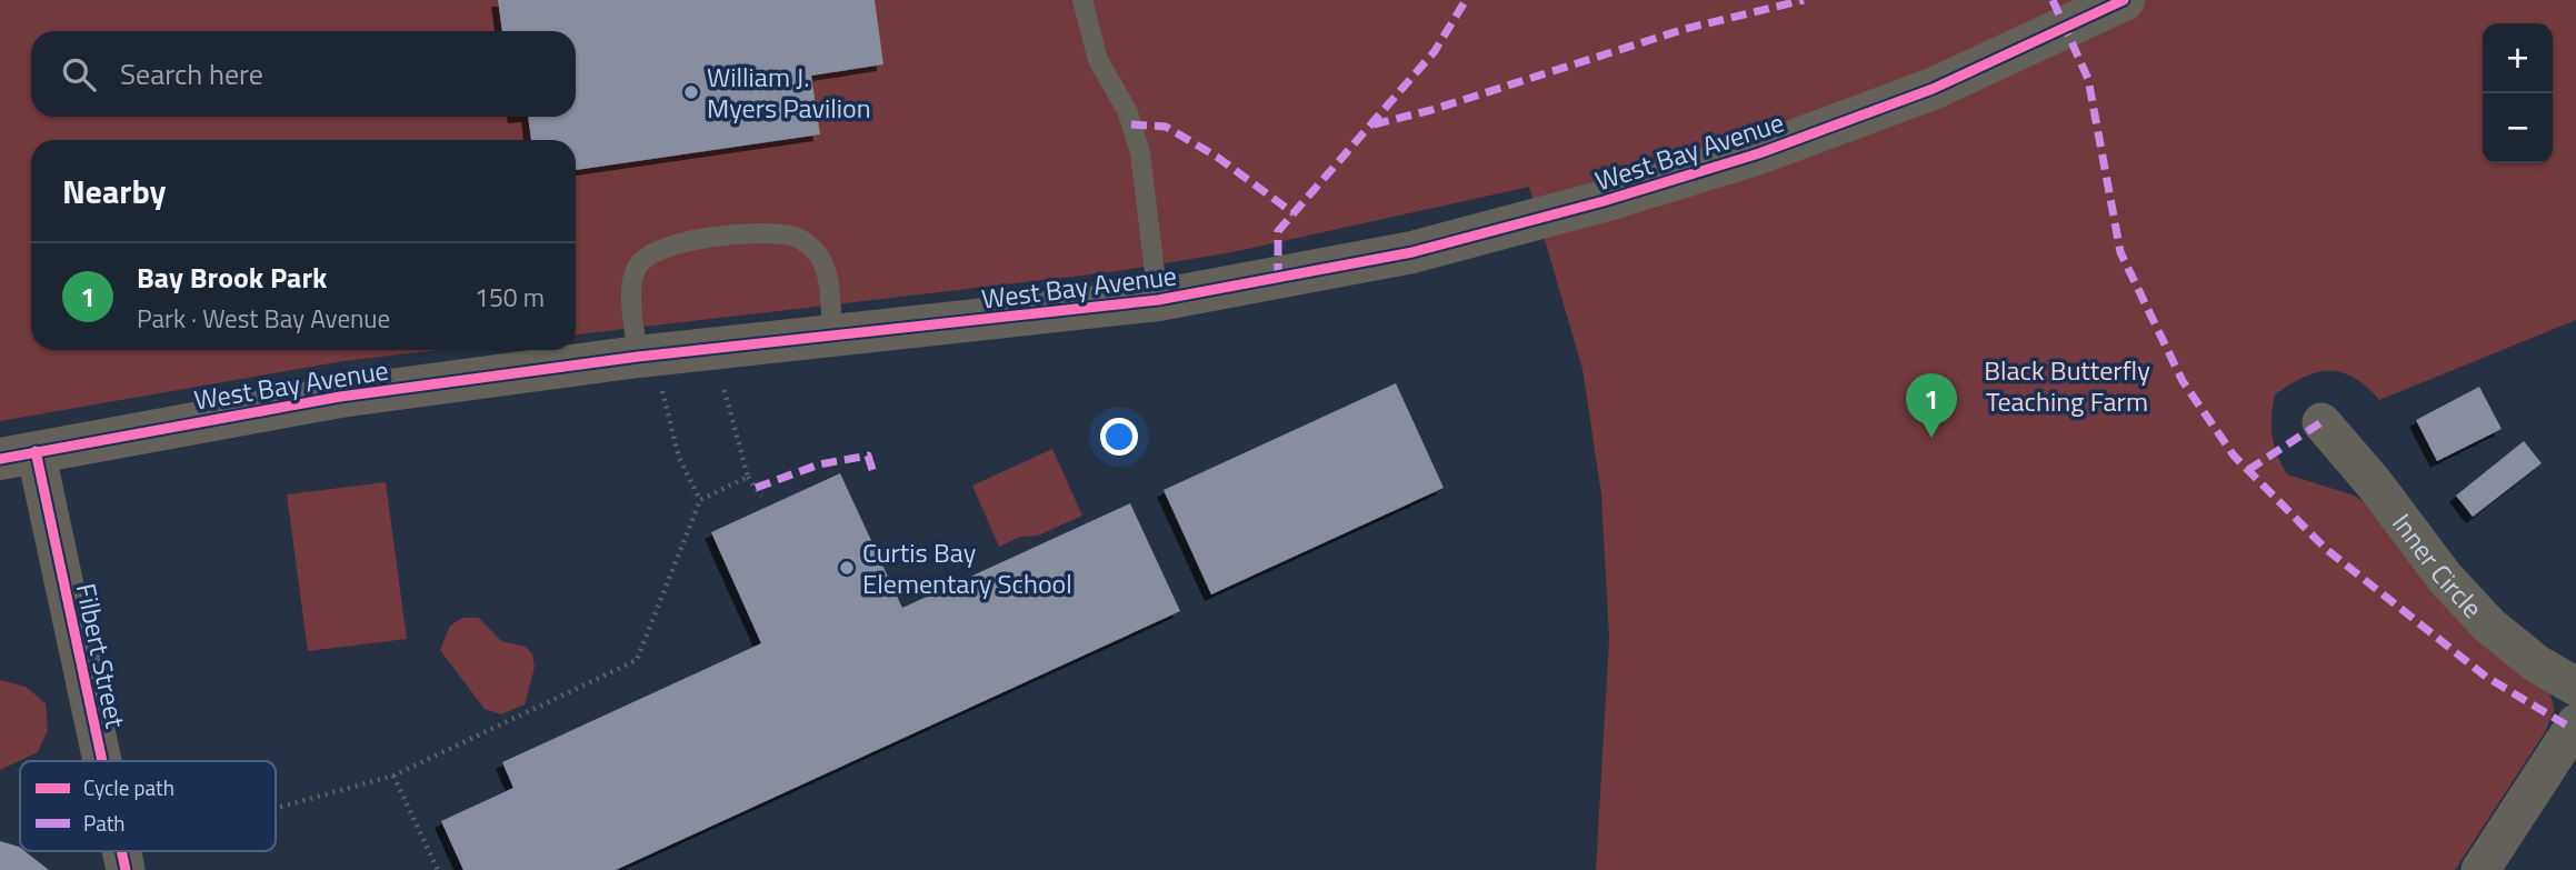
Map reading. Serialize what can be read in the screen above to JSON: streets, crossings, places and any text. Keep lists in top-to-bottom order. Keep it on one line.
{"streets":{"street":["West Bay Avenue","Inner Circle","Filbert Street"]},"crossings":[["West Bay Avenue","Filbert Street"]],"parks":["Black Butterfly Teaching Farm"],"places":["William J. Myers Pavilion","Curtis Bay Elementary School"],"legend":["Cycle path","Path"],"page":{"map_buttons":["+","−"],"search":"Search here","heading":"Nearby","list":[{"mark":"1","name":"Bay Brook Park","note":"Park · West Bay Avenue","value":"150 m"}],"pins":"1"}}
